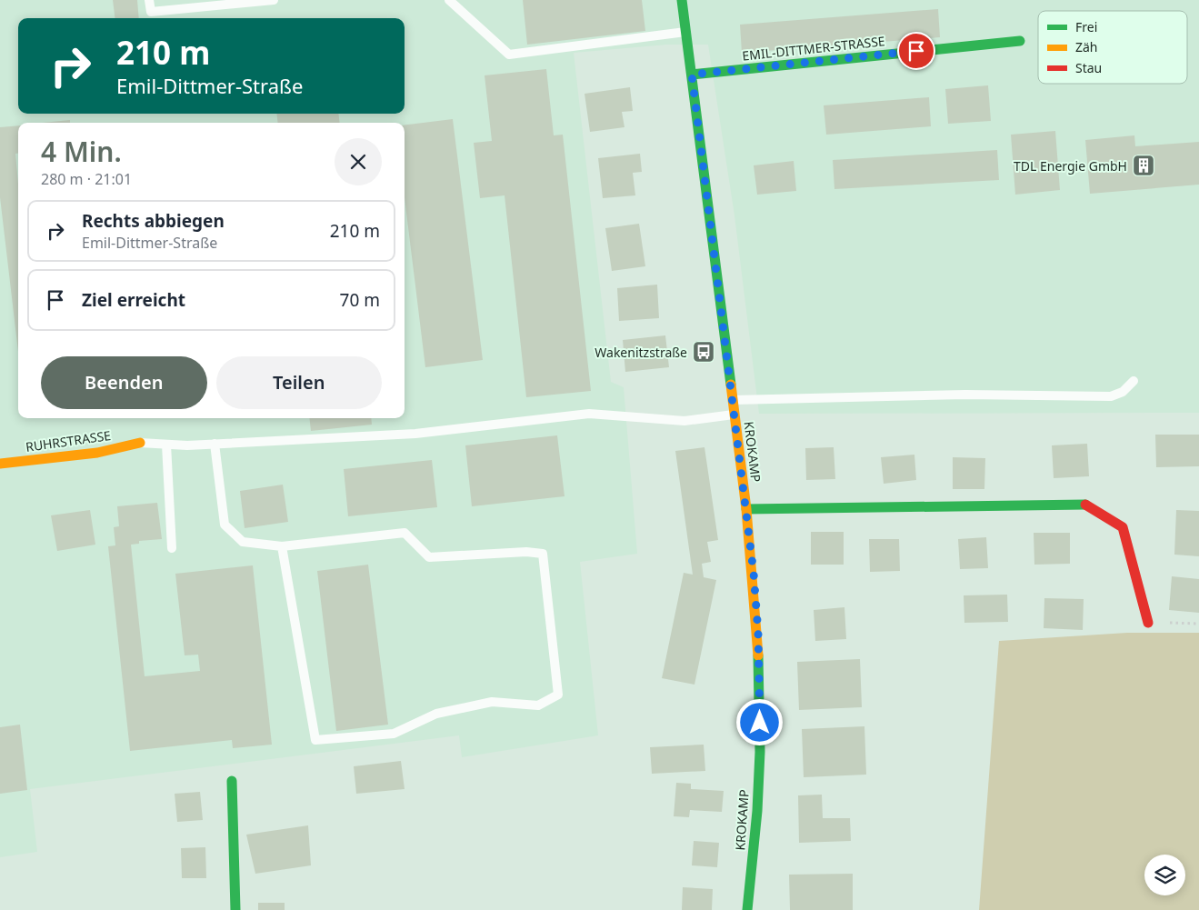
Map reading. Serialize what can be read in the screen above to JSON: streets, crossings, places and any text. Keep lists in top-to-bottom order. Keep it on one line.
{"streets":{"street":["EMIL-DITTMER-STRASSE","RUHRSTRASSE","KROKAMP"]},"crossings":[["EMIL-DITTMER-STRASSE","KROKAMP"]],"places":{"building":["TDL Energie GmbH"],"bus stop":["Wakenitzstraße"]},"legend":["Frei","Zäh","Stau"],"page":{"turn":["210 m","Emil-Dittmer-Straße"],"heading":["4 Min.","280 m · 21:01"],"list":[{"name":"Rechts abbiegen","note":"Emil-Dittmer-Straße","value":"210 m"},{"name":"Ziel erreicht","value":"70 m"}],"buttons":["Beenden","Teilen"]}}
